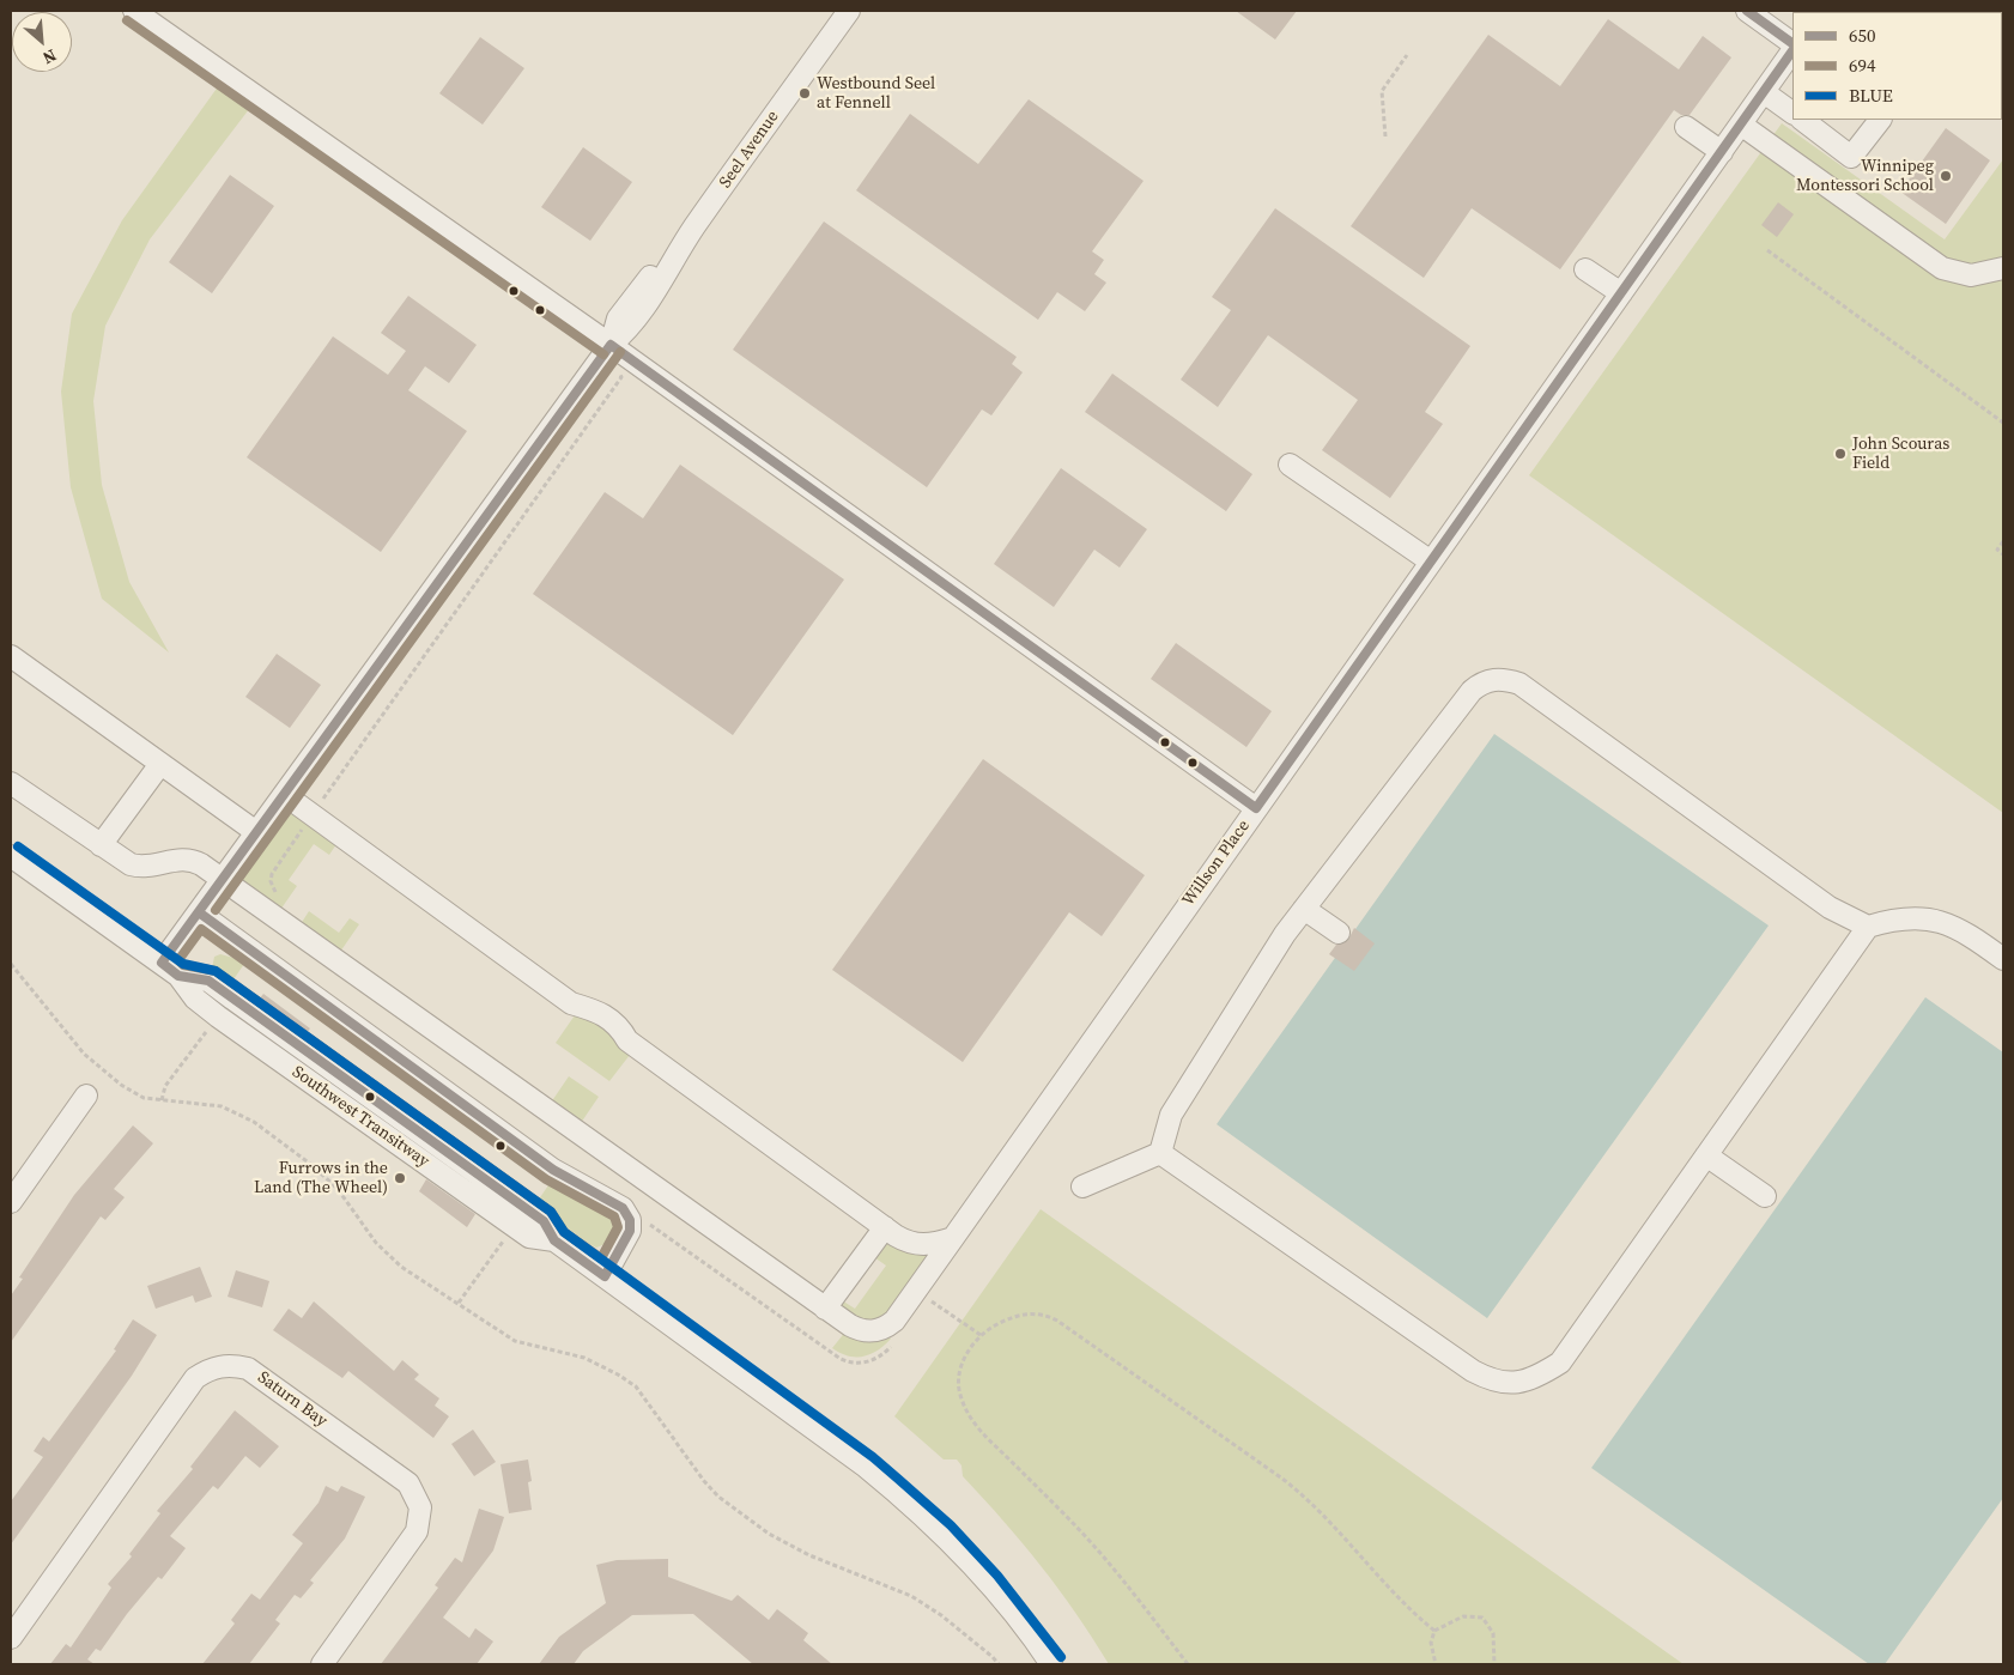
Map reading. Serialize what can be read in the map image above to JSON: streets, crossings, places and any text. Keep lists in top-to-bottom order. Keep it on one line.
{"streets":{"street":["Seel Avenue","Willson Place","Southwest Transitway","Saturn Bay"]},"crossings":[["Seel Avenue","Southwest Transitway"]],"places":["Westbound Seel at Fennell","Winnipeg Montessori School","John Scouras Field","Furrows in the Land (The Wheel)"],"lines":["transit line 650","transit line 694","transit line BLUE"],"legend":["650","694","BLUE"],"north":"bottom right"}
